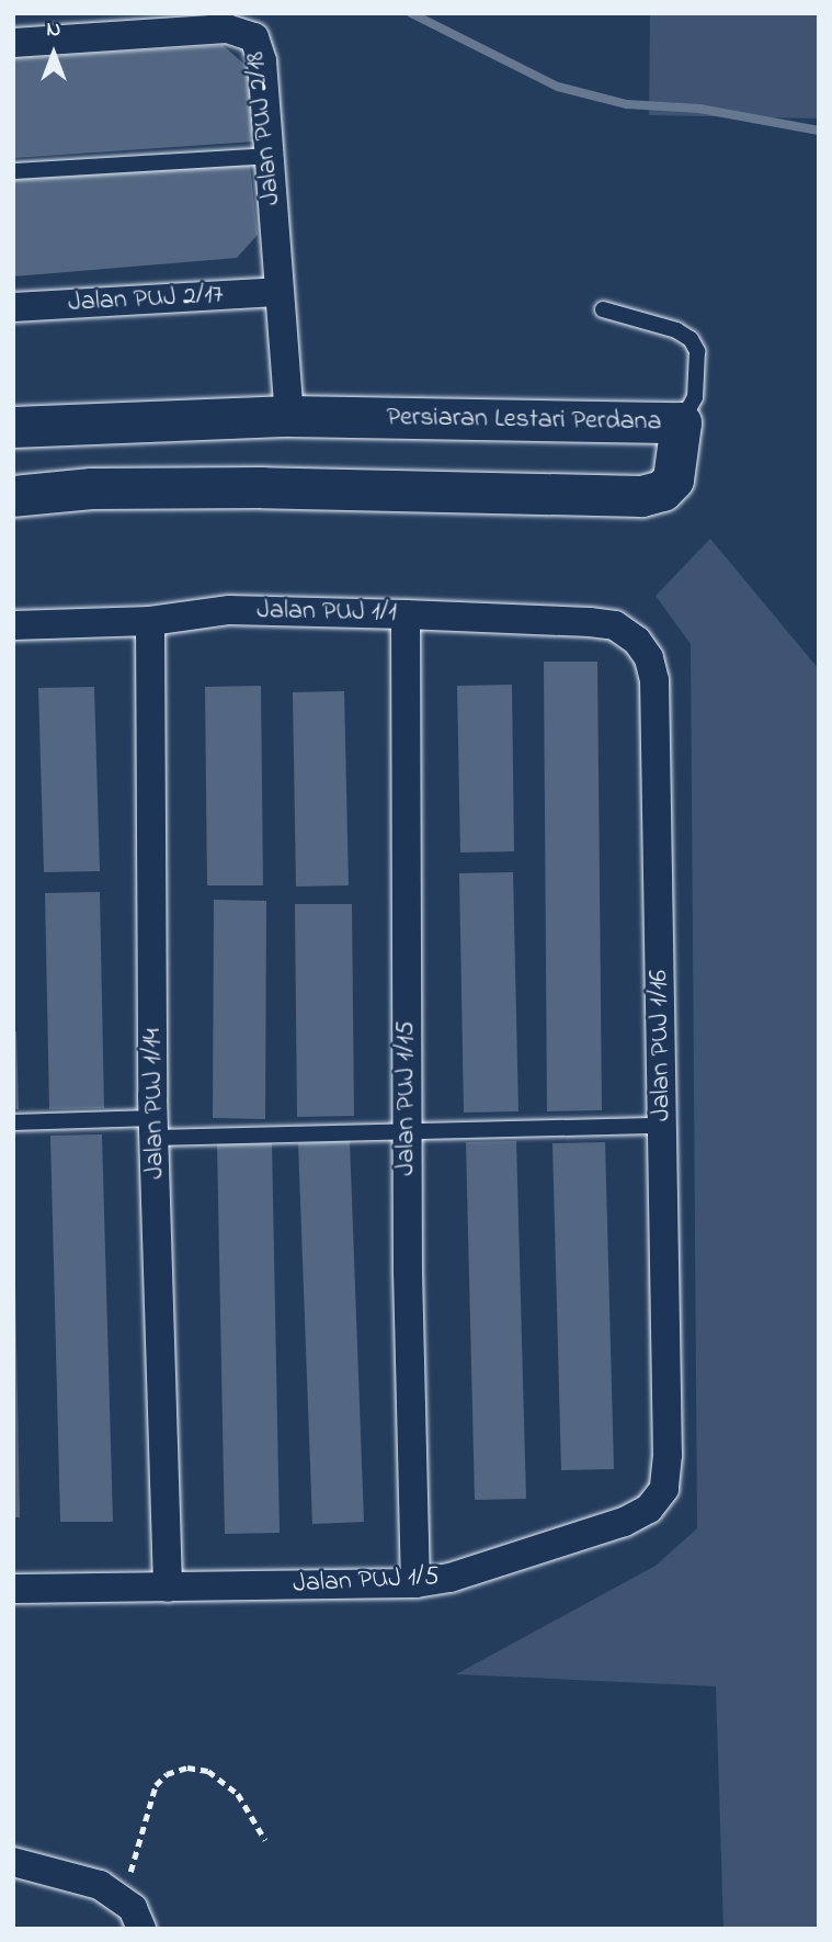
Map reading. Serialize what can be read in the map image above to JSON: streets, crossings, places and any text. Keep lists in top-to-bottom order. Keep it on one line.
{"streets":{"main road":["Persiaran Lestari Perdana"],"street":["Jalan PUJ 2/18","Jalan PUJ 2/17","Jalan PUJ 1/1","Jalan PUJ 1/16","Jalan PUJ 1/15","Jalan PUJ 1/14","Jalan PUJ 1/5"]},"crossings":[["Jalan PUJ 2/18","Jalan PUJ 2/17"],["Jalan PUJ 2/18","Persiaran Lestari Perdana"],["Jalan PUJ 1/1","Jalan PUJ 1/16"],["Jalan PUJ 1/1","Jalan PUJ 1/15"],["Jalan PUJ 1/1","Jalan PUJ 1/14"],["Jalan PUJ 1/16","Jalan PUJ 1/5"],["Jalan PUJ 1/15","Jalan PUJ 1/5"],["Jalan PUJ 1/14","Jalan PUJ 1/5"]],"north":"top"}
